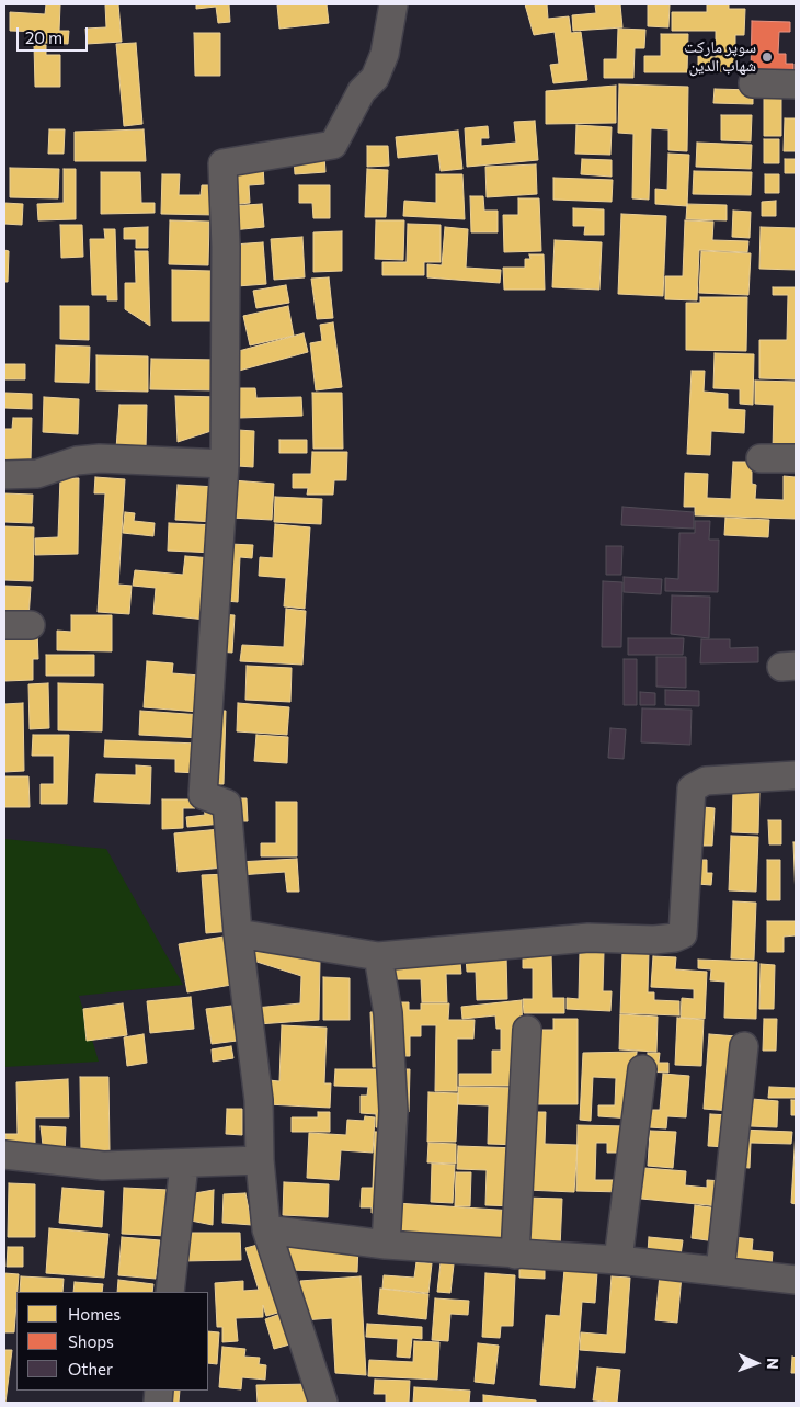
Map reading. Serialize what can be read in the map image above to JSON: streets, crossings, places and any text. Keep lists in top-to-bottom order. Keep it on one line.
{"places":["سوپر مارکت شهاب الدین"],"legend":["Homes","Shops","Other"],"scale_bar":"20 m","north":"right"}
